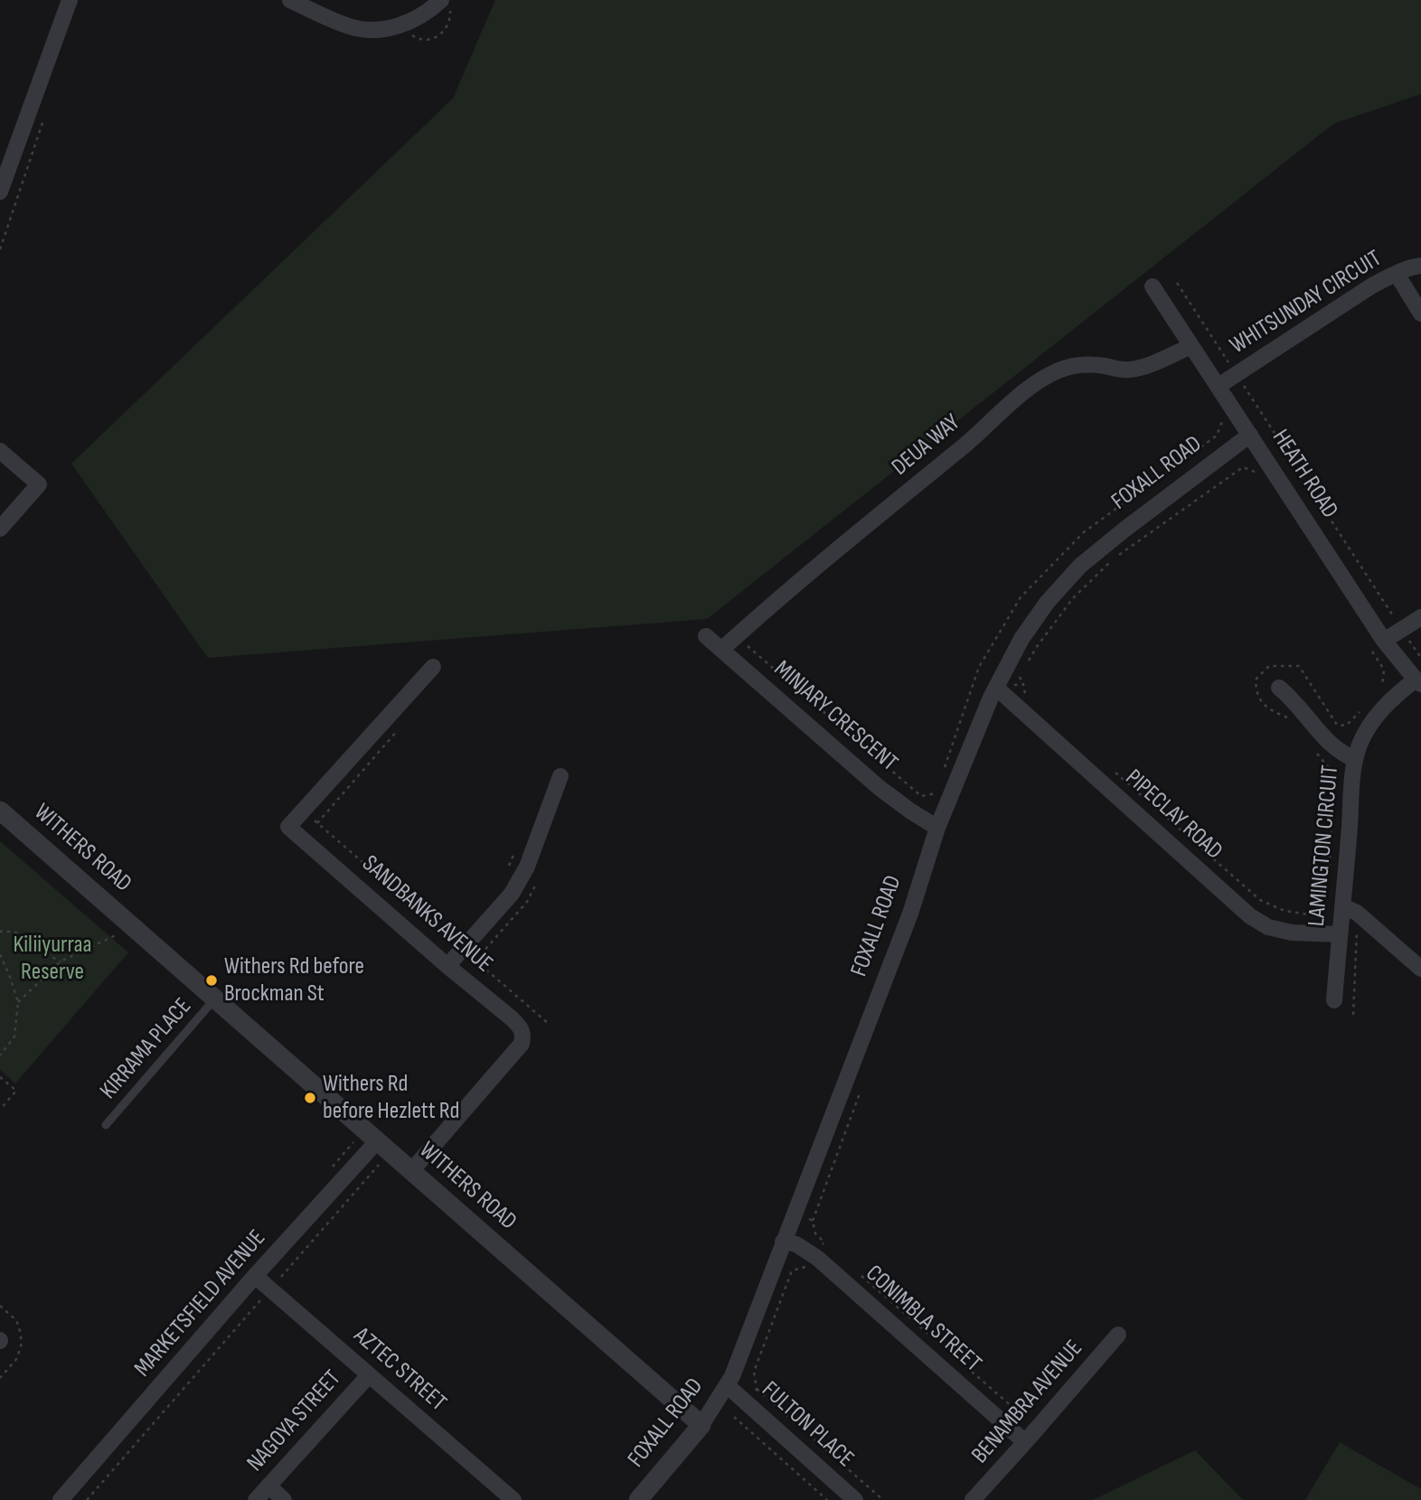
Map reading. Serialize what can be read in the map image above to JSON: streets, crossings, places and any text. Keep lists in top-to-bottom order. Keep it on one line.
{"streets":{"street":["WHITSUNDAY CIRCUIT","DEUA WAY","FOXALL ROAD","HEATH ROAD","MINJARY CRESCENT","PIPECLAY ROAD","LAMINGTON CIRCUIT","WITHERS ROAD","SANDBANKS AVENUE","MARKETSFIELD AVENUE","CONIMBLA STREET","AZTEC STREET","BENAMBRA AVENUE","NAGOYA STREET","FULTON PLACE"],"lane":["KIRRAMA PLACE"]},"crossings":[["WHITSUNDAY CIRCUIT","HEATH ROAD"],["DEUA WAY","HEATH ROAD"],["DEUA WAY","MINJARY CRESCENT"],["FOXALL ROAD","HEATH ROAD"],["FOXALL ROAD","MINJARY CRESCENT"],["FOXALL ROAD","PIPECLAY ROAD"],["FOXALL ROAD","WITHERS ROAD"],["FOXALL ROAD","CONIMBLA STREET"],["FOXALL ROAD","FULTON PLACE"],["HEATH ROAD","LAMINGTON CIRCUIT"],["PIPECLAY ROAD","LAMINGTON CIRCUIT"],["WITHERS ROAD","SANDBANKS AVENUE"],["WITHERS ROAD","KIRRAMA PLACE"],["WITHERS ROAD","MARKETSFIELD AVENUE"],["MARKETSFIELD AVENUE","AZTEC STREET"],["CONIMBLA STREET","BENAMBRA AVENUE"],["AZTEC STREET","NAGOYA STREET"]],"parks":["Kiliiyurraa Reserve"],"places":["Withers Rd before Brockman St","Withers Rd before Hezlett Rd"]}
